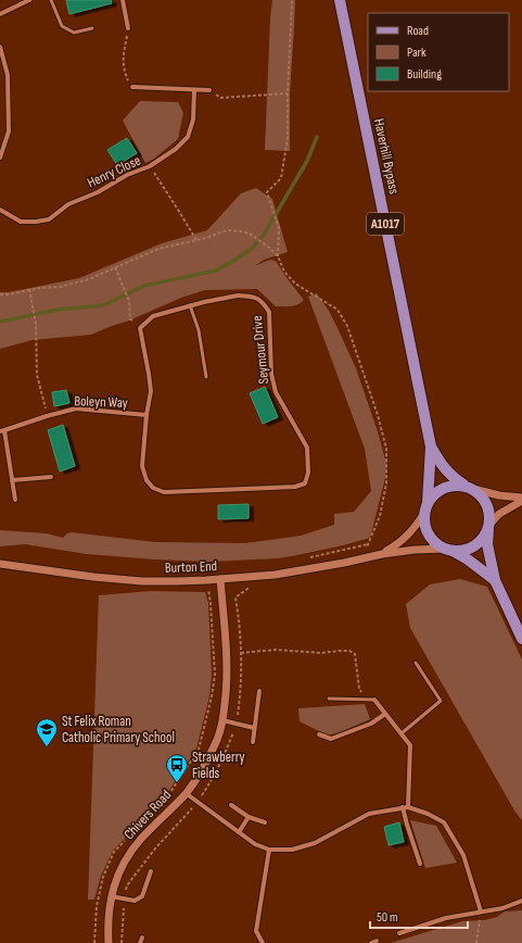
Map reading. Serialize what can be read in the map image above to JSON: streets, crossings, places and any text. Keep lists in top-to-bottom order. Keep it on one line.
{"streets":{"main road":["Haverhill Bypass","A1017"],"street":["Henry Close","Seymour Drive","Boleyn Way","Burton End","Chivers Road"]},"crossings":[["Haverhill Bypass","Burton End"],["Seymour Drive","Boleyn Way"],["Burton End","Chivers Road"]],"places":{"school or university":["St Felix Roman Catholic Primary School"],"bus stop":["Strawberry Fields"]},"legend":["Road","Park","Building"],"scale_bar":"50 m"}
